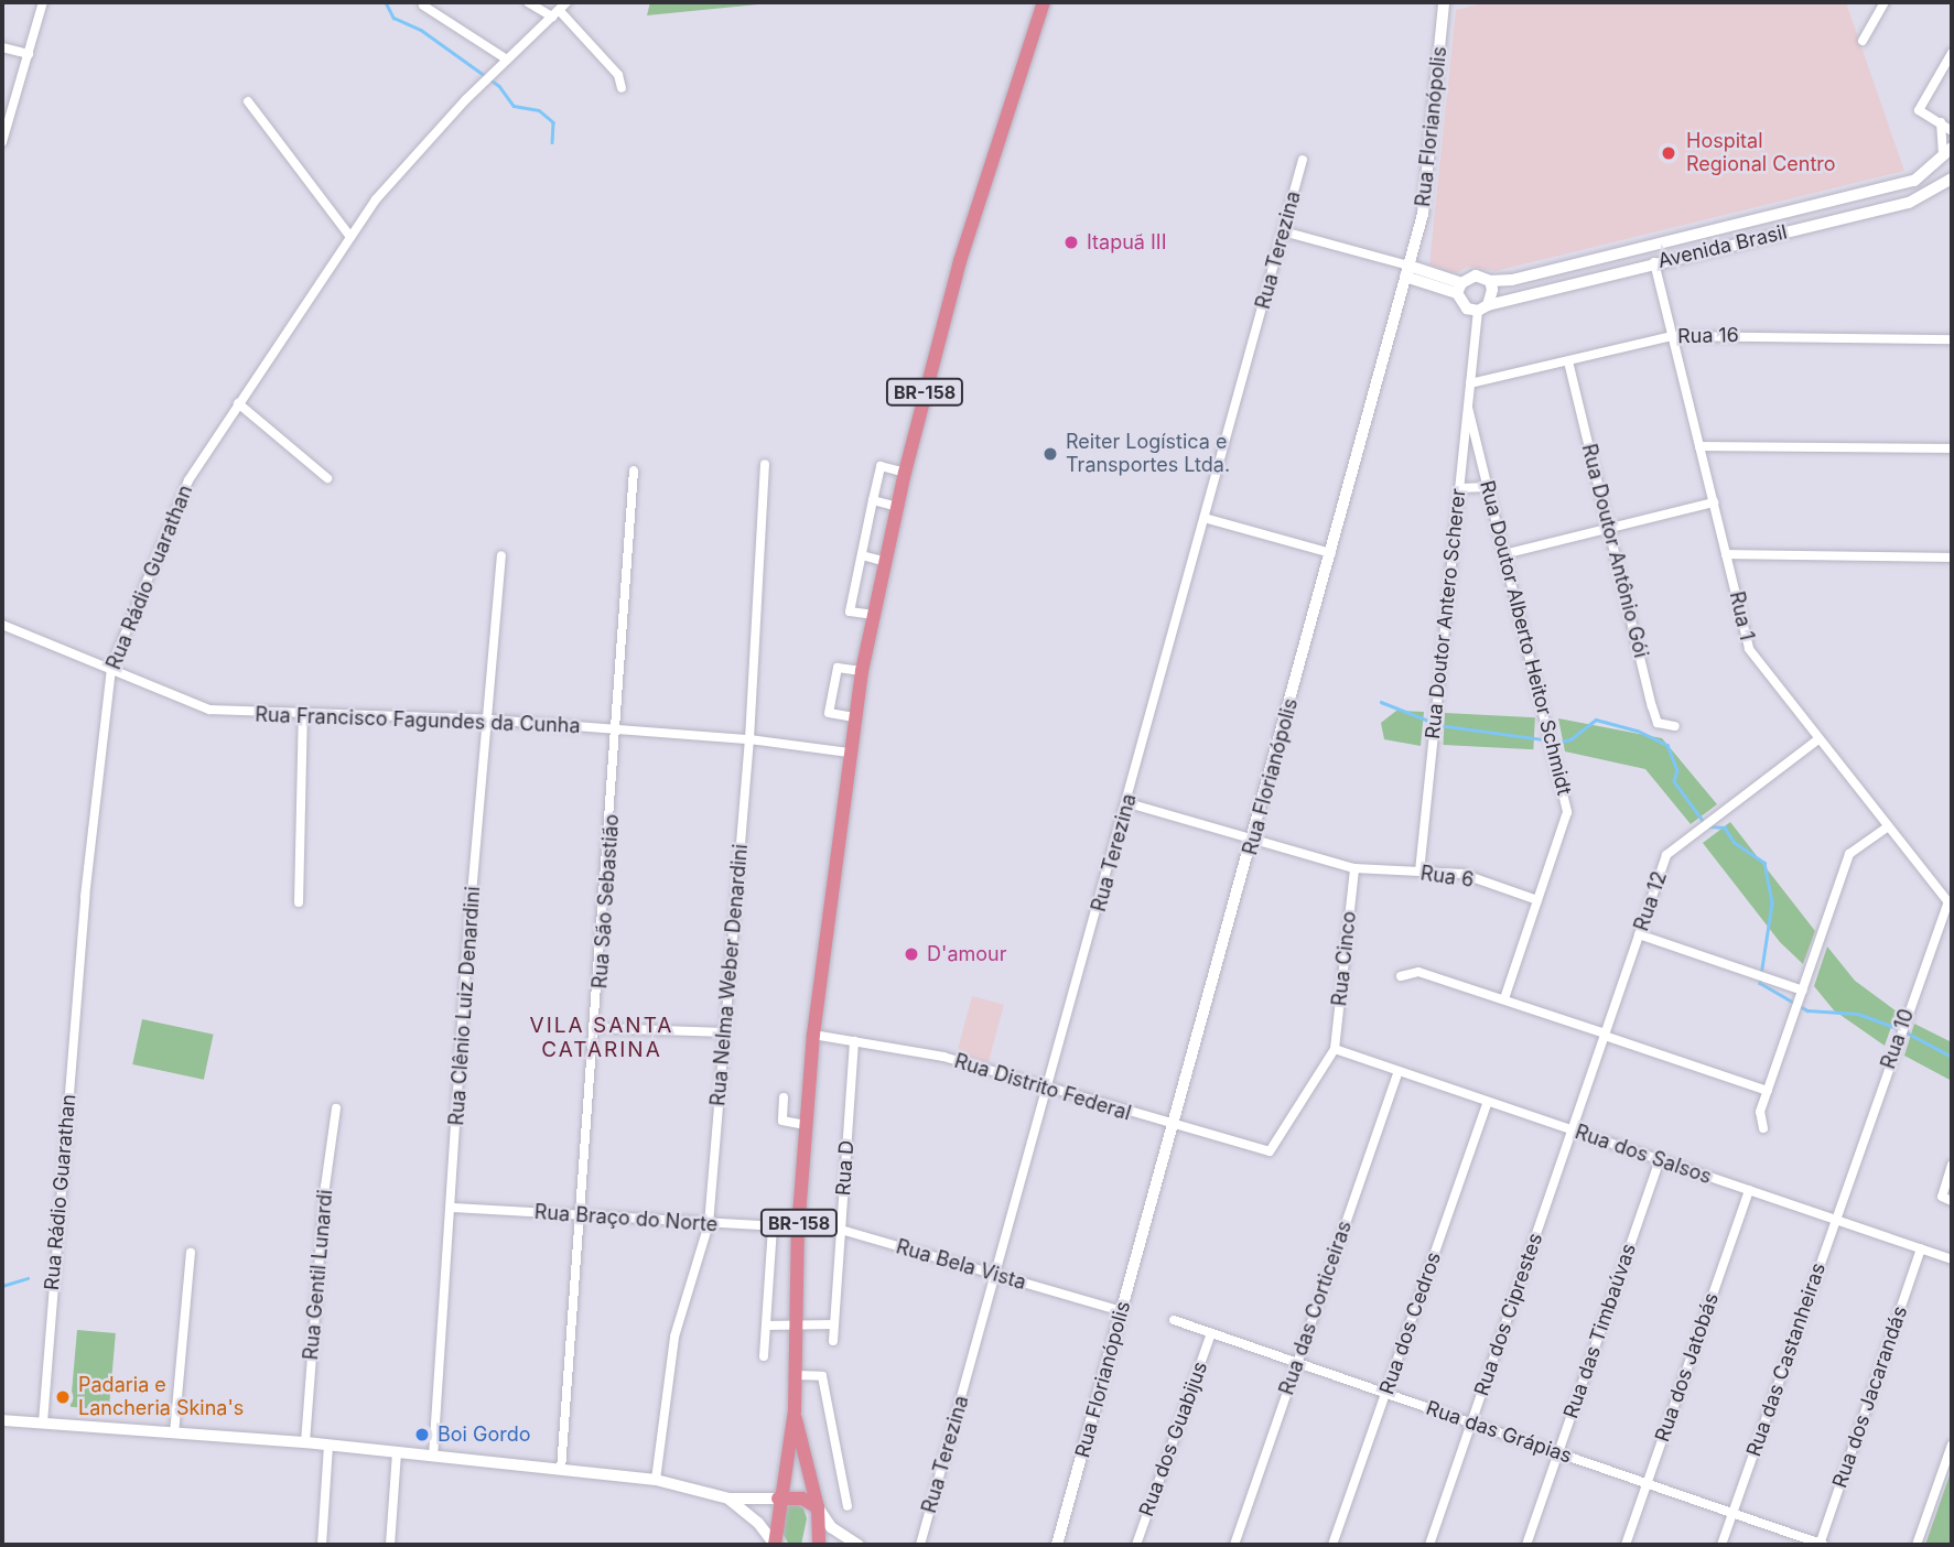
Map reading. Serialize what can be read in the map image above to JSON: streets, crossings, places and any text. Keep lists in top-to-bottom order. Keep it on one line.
{"streets":{"highway":["BR-158"],"street":["Rua Florianópolis","Avenida Brasil","Rua Terezina","Rua 16","Rua Doutor Antônio Gói","Rua Rádio Guarathan","Rua Doutor Antero Scherer","Rua 1","Rua Doutor Alberto Heitor Schmidt","Rua Francisco Fagundes da Cunha","Rua 6","Rua São Sebastião","Rua 12","Rua Cinco","Rua Nelma Weber Denardini","Rua Clênio Luiz Denardini","Rua 10","Rua Distrito Federal","Rua dos Salsos","Rua D","Rua Braço do Norte","Rua Bela Vista","Rua Gentil Lunardi","Rua das Corticeiras","Rua dos Ciprestes","Rua dos Cedros","Rua das Timbaúvas","Rua das Castanheiras","Rua dos Jatobás","Rua dos Jacarandás","Rua das Grápias","Rua dos Guabijus"]},"crossings":[["Rua Florianópolis","Avenida Brasil"],["Rua Florianópolis","Rua 6"],["Rua Florianópolis","Rua Distrito Federal"],["Rua Florianópolis","Rua Bela Vista"],["Avenida Brasil","Rua Doutor Antero Scherer"],["Avenida Brasil","Rua 1"],["Rua Terezina","Rua 6"],["Rua Terezina","Rua Distrito Federal"],["Rua Terezina","Rua Bela Vista"],["Rua 16","Rua Doutor Antônio Gói"],["Rua 16","Rua Doutor Antero Scherer"],["Rua 16","Rua 1"],["BR-158","Rua Francisco Fagundes da Cunha"],["BR-158","Rua Distrito Federal"],["BR-158","Rua Braço do Norte"],["BR-158","Rua Bela Vista"],["Rua Rádio Guarathan","Rua Francisco Fagundes da Cunha"],["Rua Doutor Antero Scherer","Rua Doutor Alberto Heitor Schmidt"],["Rua Doutor Antero Scherer","Rua 6"],["Rua 1","Rua 12"],["Rua 1","Rua 10"],["Rua Doutor Alberto Heitor Schmidt","Rua 6"],["Rua Francisco Fagundes da Cunha","Rua São Sebastião"],["Rua Francisco Fagundes da Cunha","Rua Nelma Weber Denardini"],["Rua Francisco Fagundes da Cunha","Rua Clênio Luiz Denardini"],["Rua 6","Rua Cinco"],["Rua São Sebastião","Rua Braço do Norte"],["Rua 12","Rua dos Ciprestes"],["Rua Cinco","Rua Distrito Federal"],["Rua Cinco","Rua dos Salsos"],["Rua Nelma Weber Denardini","Rua Braço do Norte"],["Rua Clênio Luiz Denardini","Rua Braço do Norte"],["Rua 10","Rua das Castanheiras"],["Rua Distrito Federal","Rua dos Salsos"],["Rua Distrito Federal","Rua D"],["Rua dos Salsos","Rua das Corticeiras"],["Rua dos Salsos","Rua dos Ciprestes"],["Rua dos Salsos","Rua dos Cedros"],["Rua dos Salsos","Rua das Timbaúvas"],["Rua dos Salsos","Rua das Castanheiras"],["Rua dos Salsos","Rua dos Jatobás"],["Rua dos Salsos","Rua dos Jacarandás"],["Rua D","Rua Bela Vista"],["Rua Braço do Norte","Rua Bela Vista"],["Rua das Corticeiras","Rua das Grápias"],["Rua dos Ciprestes","Rua das Grápias"],["Rua dos Cedros","Rua das Grápias"],["Rua das Timbaúvas","Rua das Grápias"],["Rua das Castanheiras","Rua das Grápias"],["Rua dos Jatobás","Rua das Grápias"],["Rua dos Jacarandás","Rua das Grápias"],["Rua das Grápias","Rua dos Guabijus"]],"districts":["VILA SANTA CATARINA"],"places":["Hospital Regional Centro","Itapuã III","Reiter Logística e Transportes Ltda.","D'amour","Padaria e Lancheria Skina's","Boi Gordo"]}
